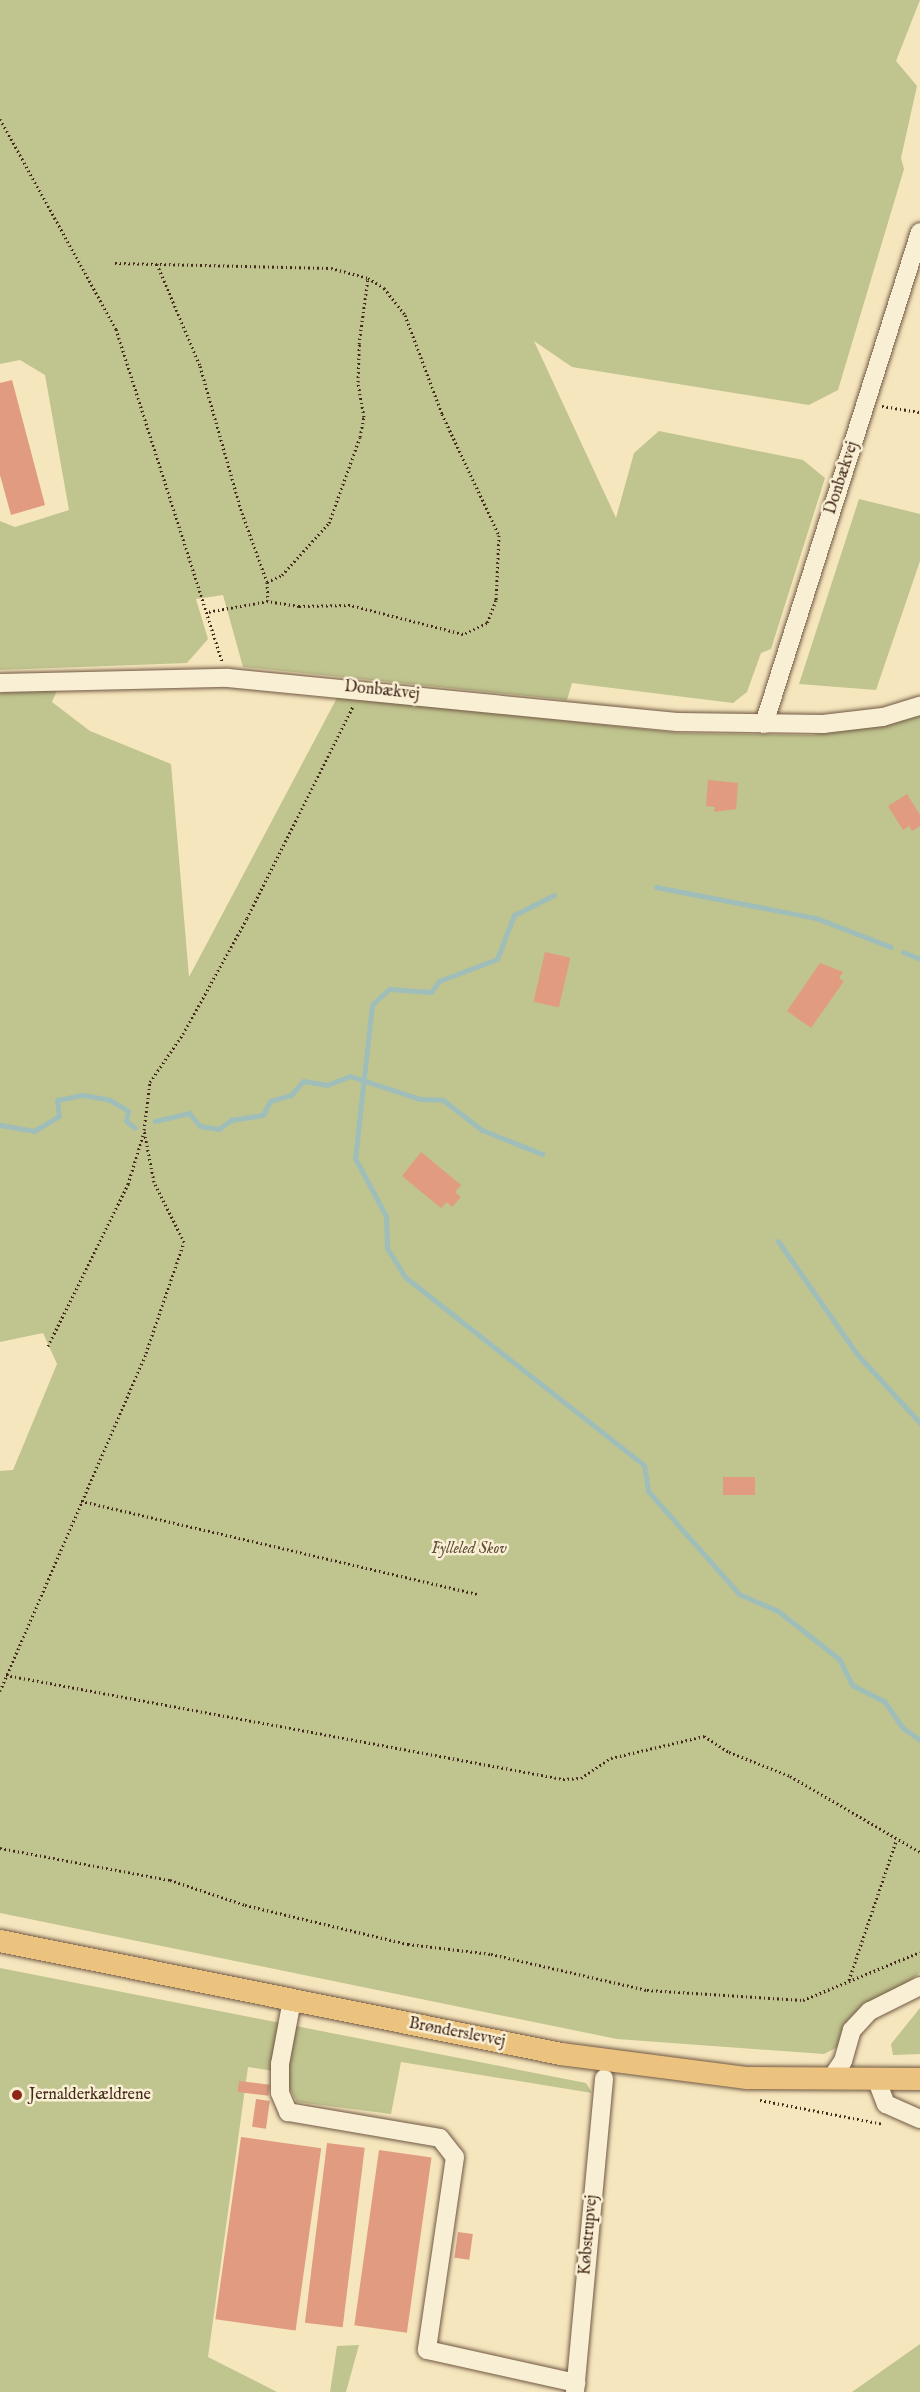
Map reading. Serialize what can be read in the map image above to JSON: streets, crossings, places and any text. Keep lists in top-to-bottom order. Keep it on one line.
{"streets":{"main road":["Brønderslevvej"],"street":["Donbækvej","Købstrupvej"]},"parks":["Fylleled Skov"],"places":["Jernalderkældrene"]}
